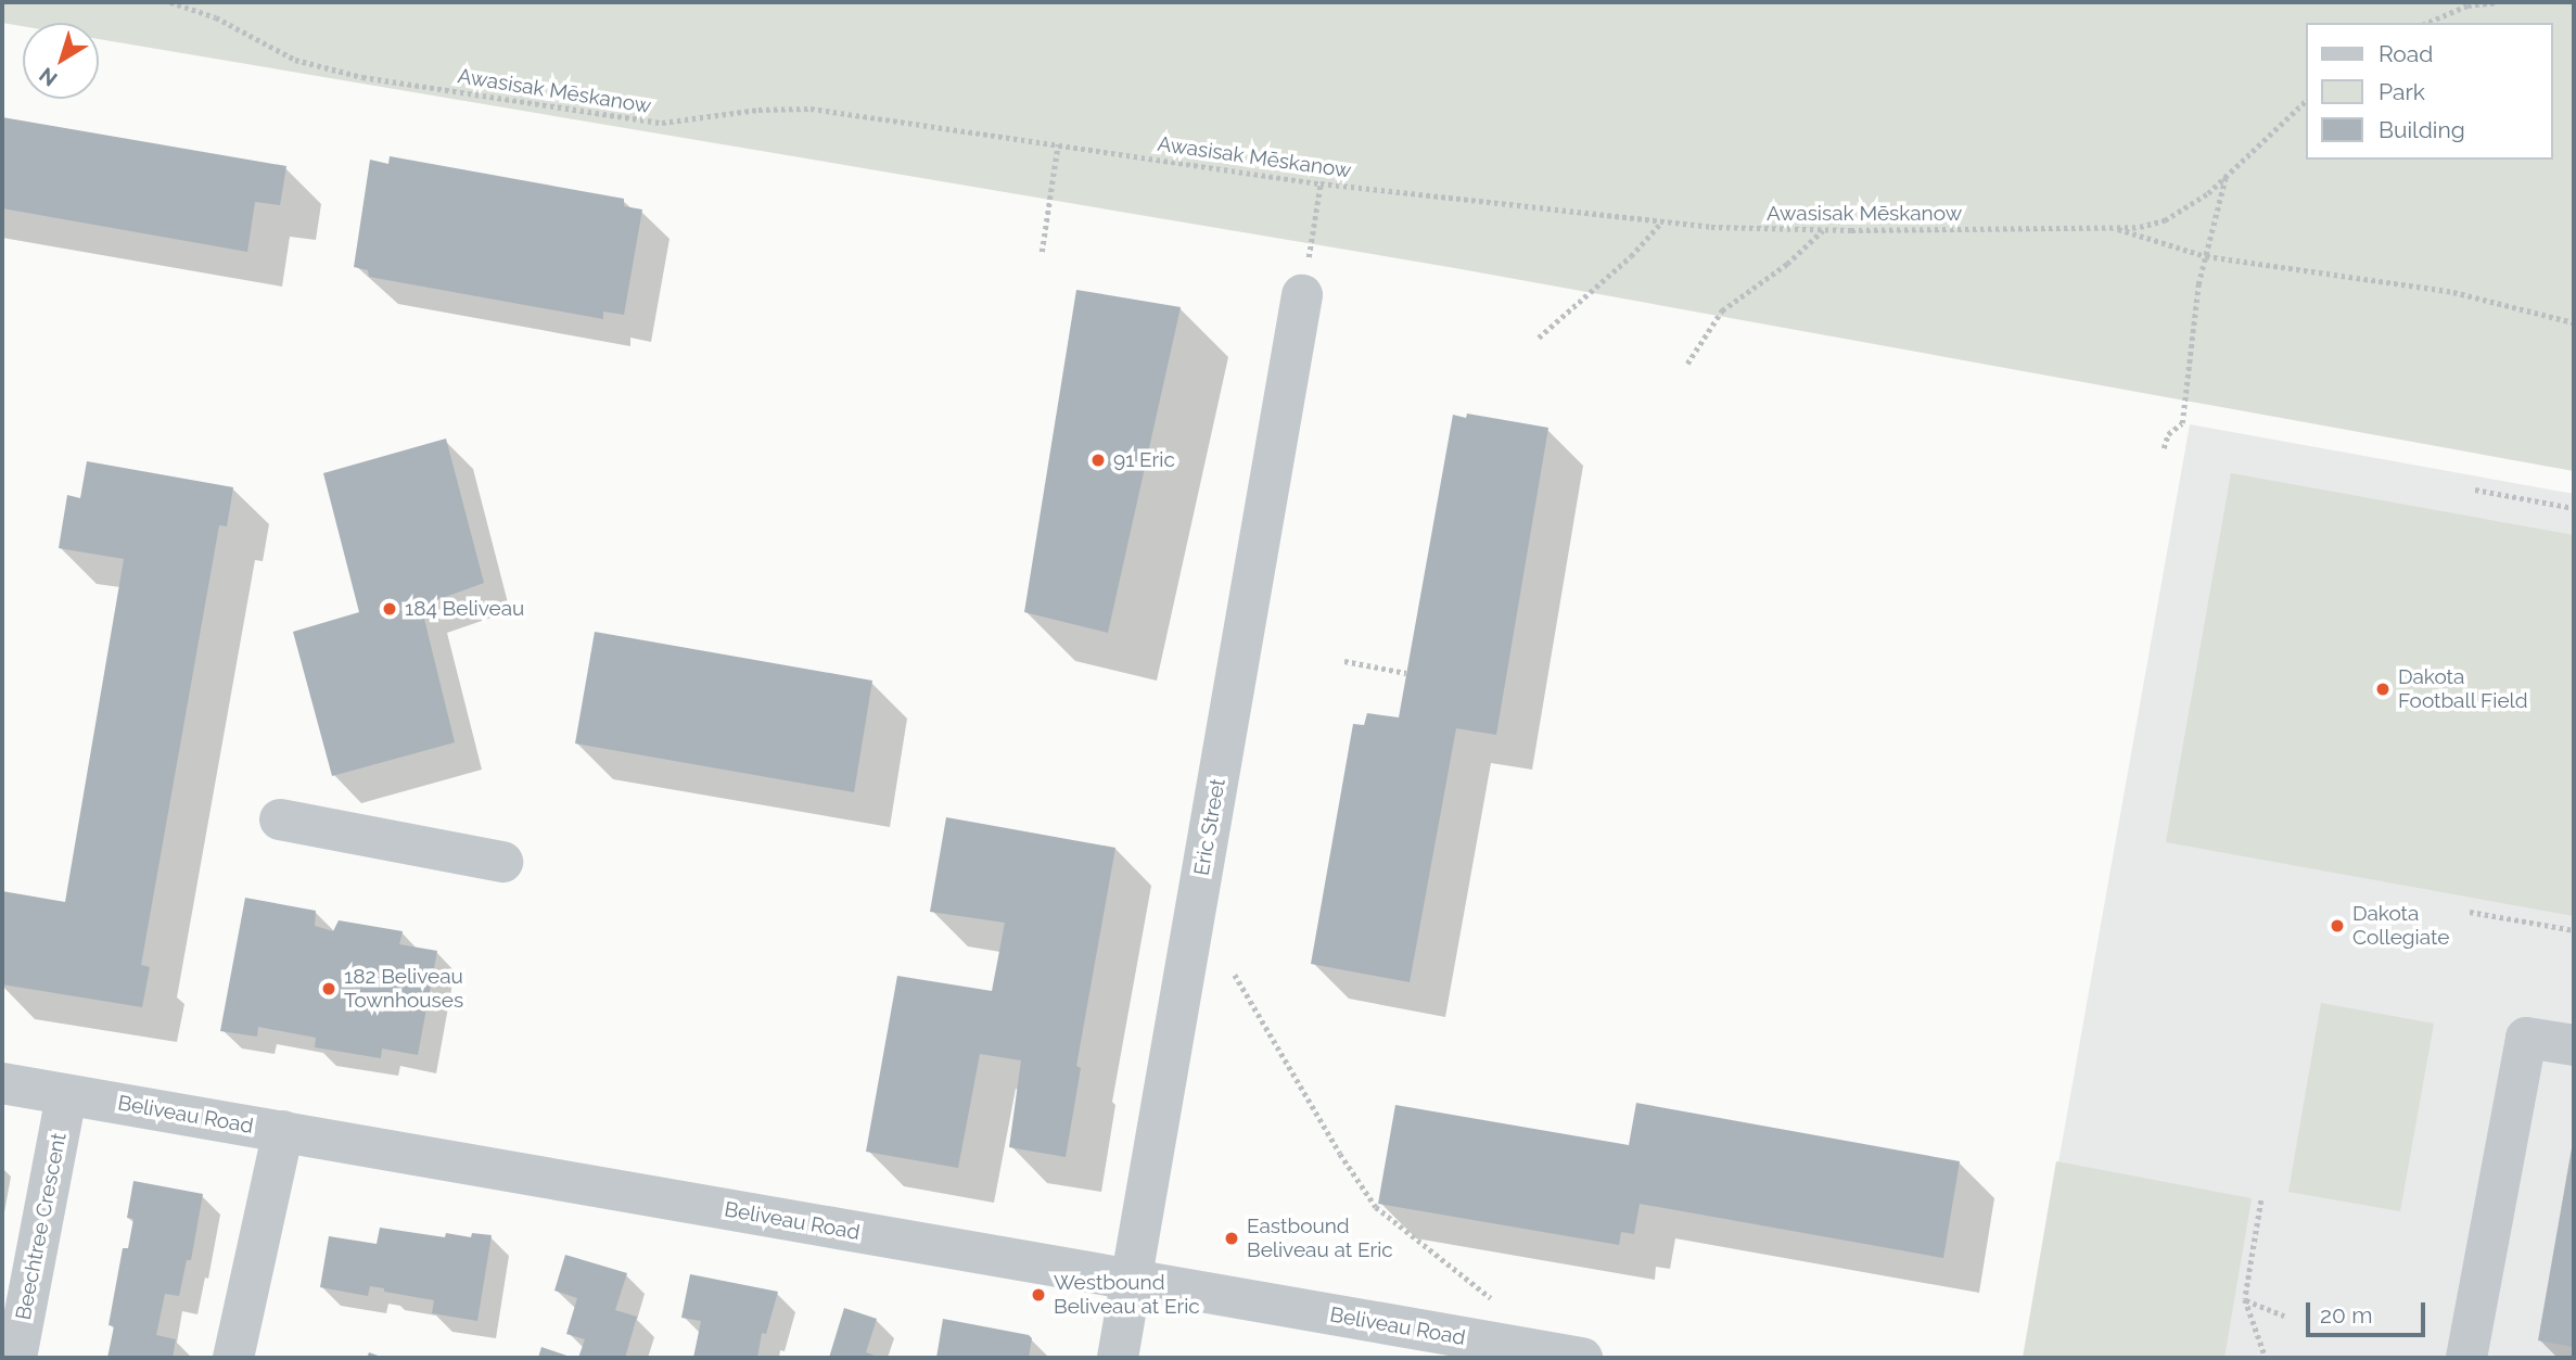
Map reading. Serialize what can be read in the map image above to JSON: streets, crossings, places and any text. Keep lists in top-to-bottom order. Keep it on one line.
{"streets":{"street":["Eric Street","Beliveau Road","Beechtree Crescent"],"path":["Awasisak Mēskanow"]},"crossings":[["Eric Street","Beliveau Road"],["Beliveau Road","Beechtree Crescent"]],"places":["91 Eric","184 Beliveau","Dakota Football Field","Dakota Collegiate","182 Beliveau Townhouses","Eastbound Beliveau at Eric","Westbound Beliveau at Eric"],"legend":["Road","Park","Building"],"scale_bar":"20 m","north":"bottom left"}
